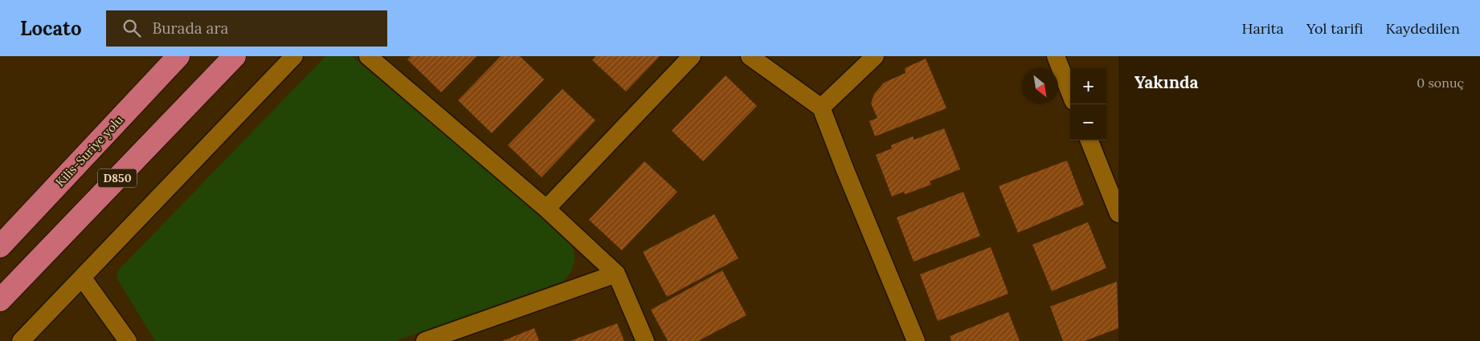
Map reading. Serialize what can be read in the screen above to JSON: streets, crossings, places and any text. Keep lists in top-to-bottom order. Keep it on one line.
{"streets":{"highway":["Kilis-Suriye yolu","D850"]},"north":"bottom right","page":{"header":"Locato","search":"Burada ara","nav":["Harita","Yol tarifi","Kaydedilen"],"heading":["Yakında","0 sonuç"],"map_buttons":["+","−"]}}
